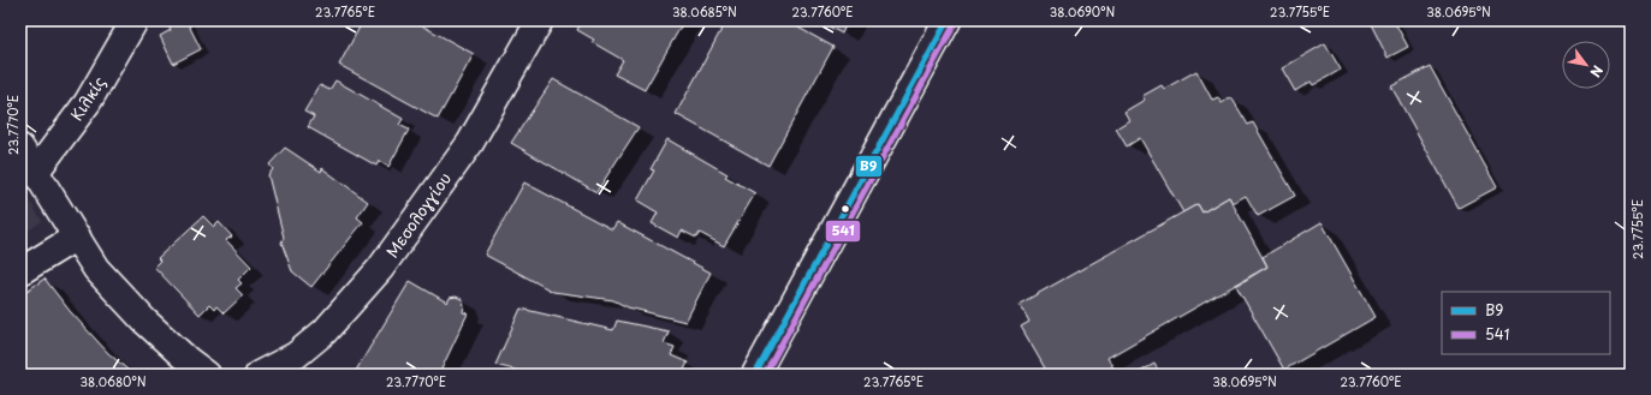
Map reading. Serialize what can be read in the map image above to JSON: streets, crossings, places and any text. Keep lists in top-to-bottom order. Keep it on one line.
{"streets":{"street":["Κιλκίς","Μεσολογγίου"]},"lines":["transit line Β9","transit line 541"],"legend":["Β9","541"],"north":"bottom right","coordinates":["23.7765°E","38.0685°N","23.7760°E","38.0690°N","23.7755°E","38.0695°N","23.7770°E","38.0680°N"]}
